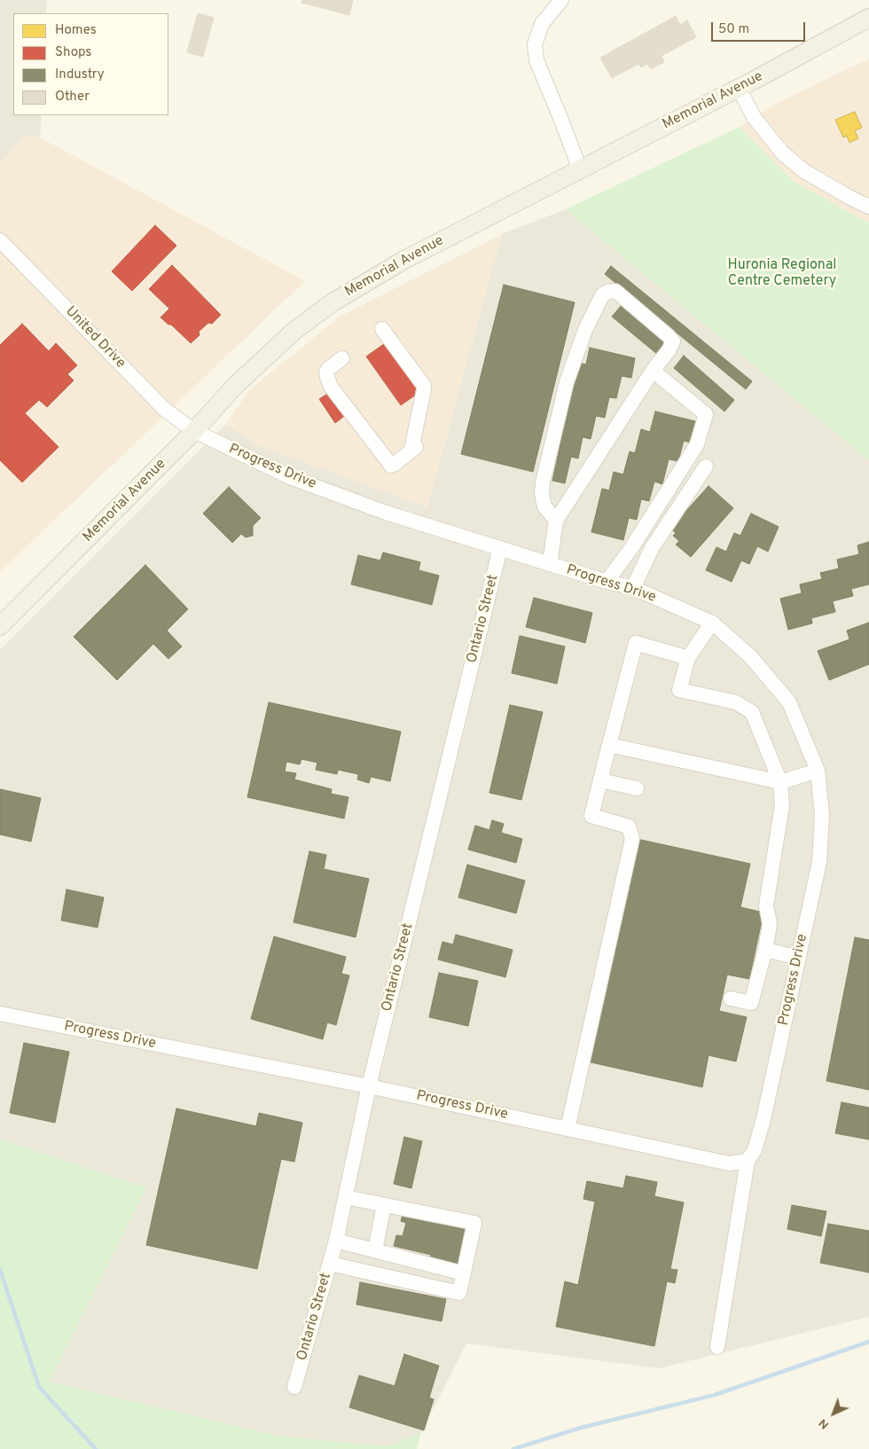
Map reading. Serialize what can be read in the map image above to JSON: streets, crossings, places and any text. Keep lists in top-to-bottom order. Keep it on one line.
{"streets":{"main road":["Memorial Avenue"],"street":["United Drive","Progress Drive","Ontario Street"]},"crossings":[["Memorial Avenue","United Drive"],["Memorial Avenue","Progress Drive"],["United Drive","Progress Drive"],["Progress Drive","Ontario Street"]],"parks":["Huronia Regional Centre Cemetery"],"legend":["Homes","Shops","Industry","Other"],"scale_bar":"50 m","north":"bottom left"}
